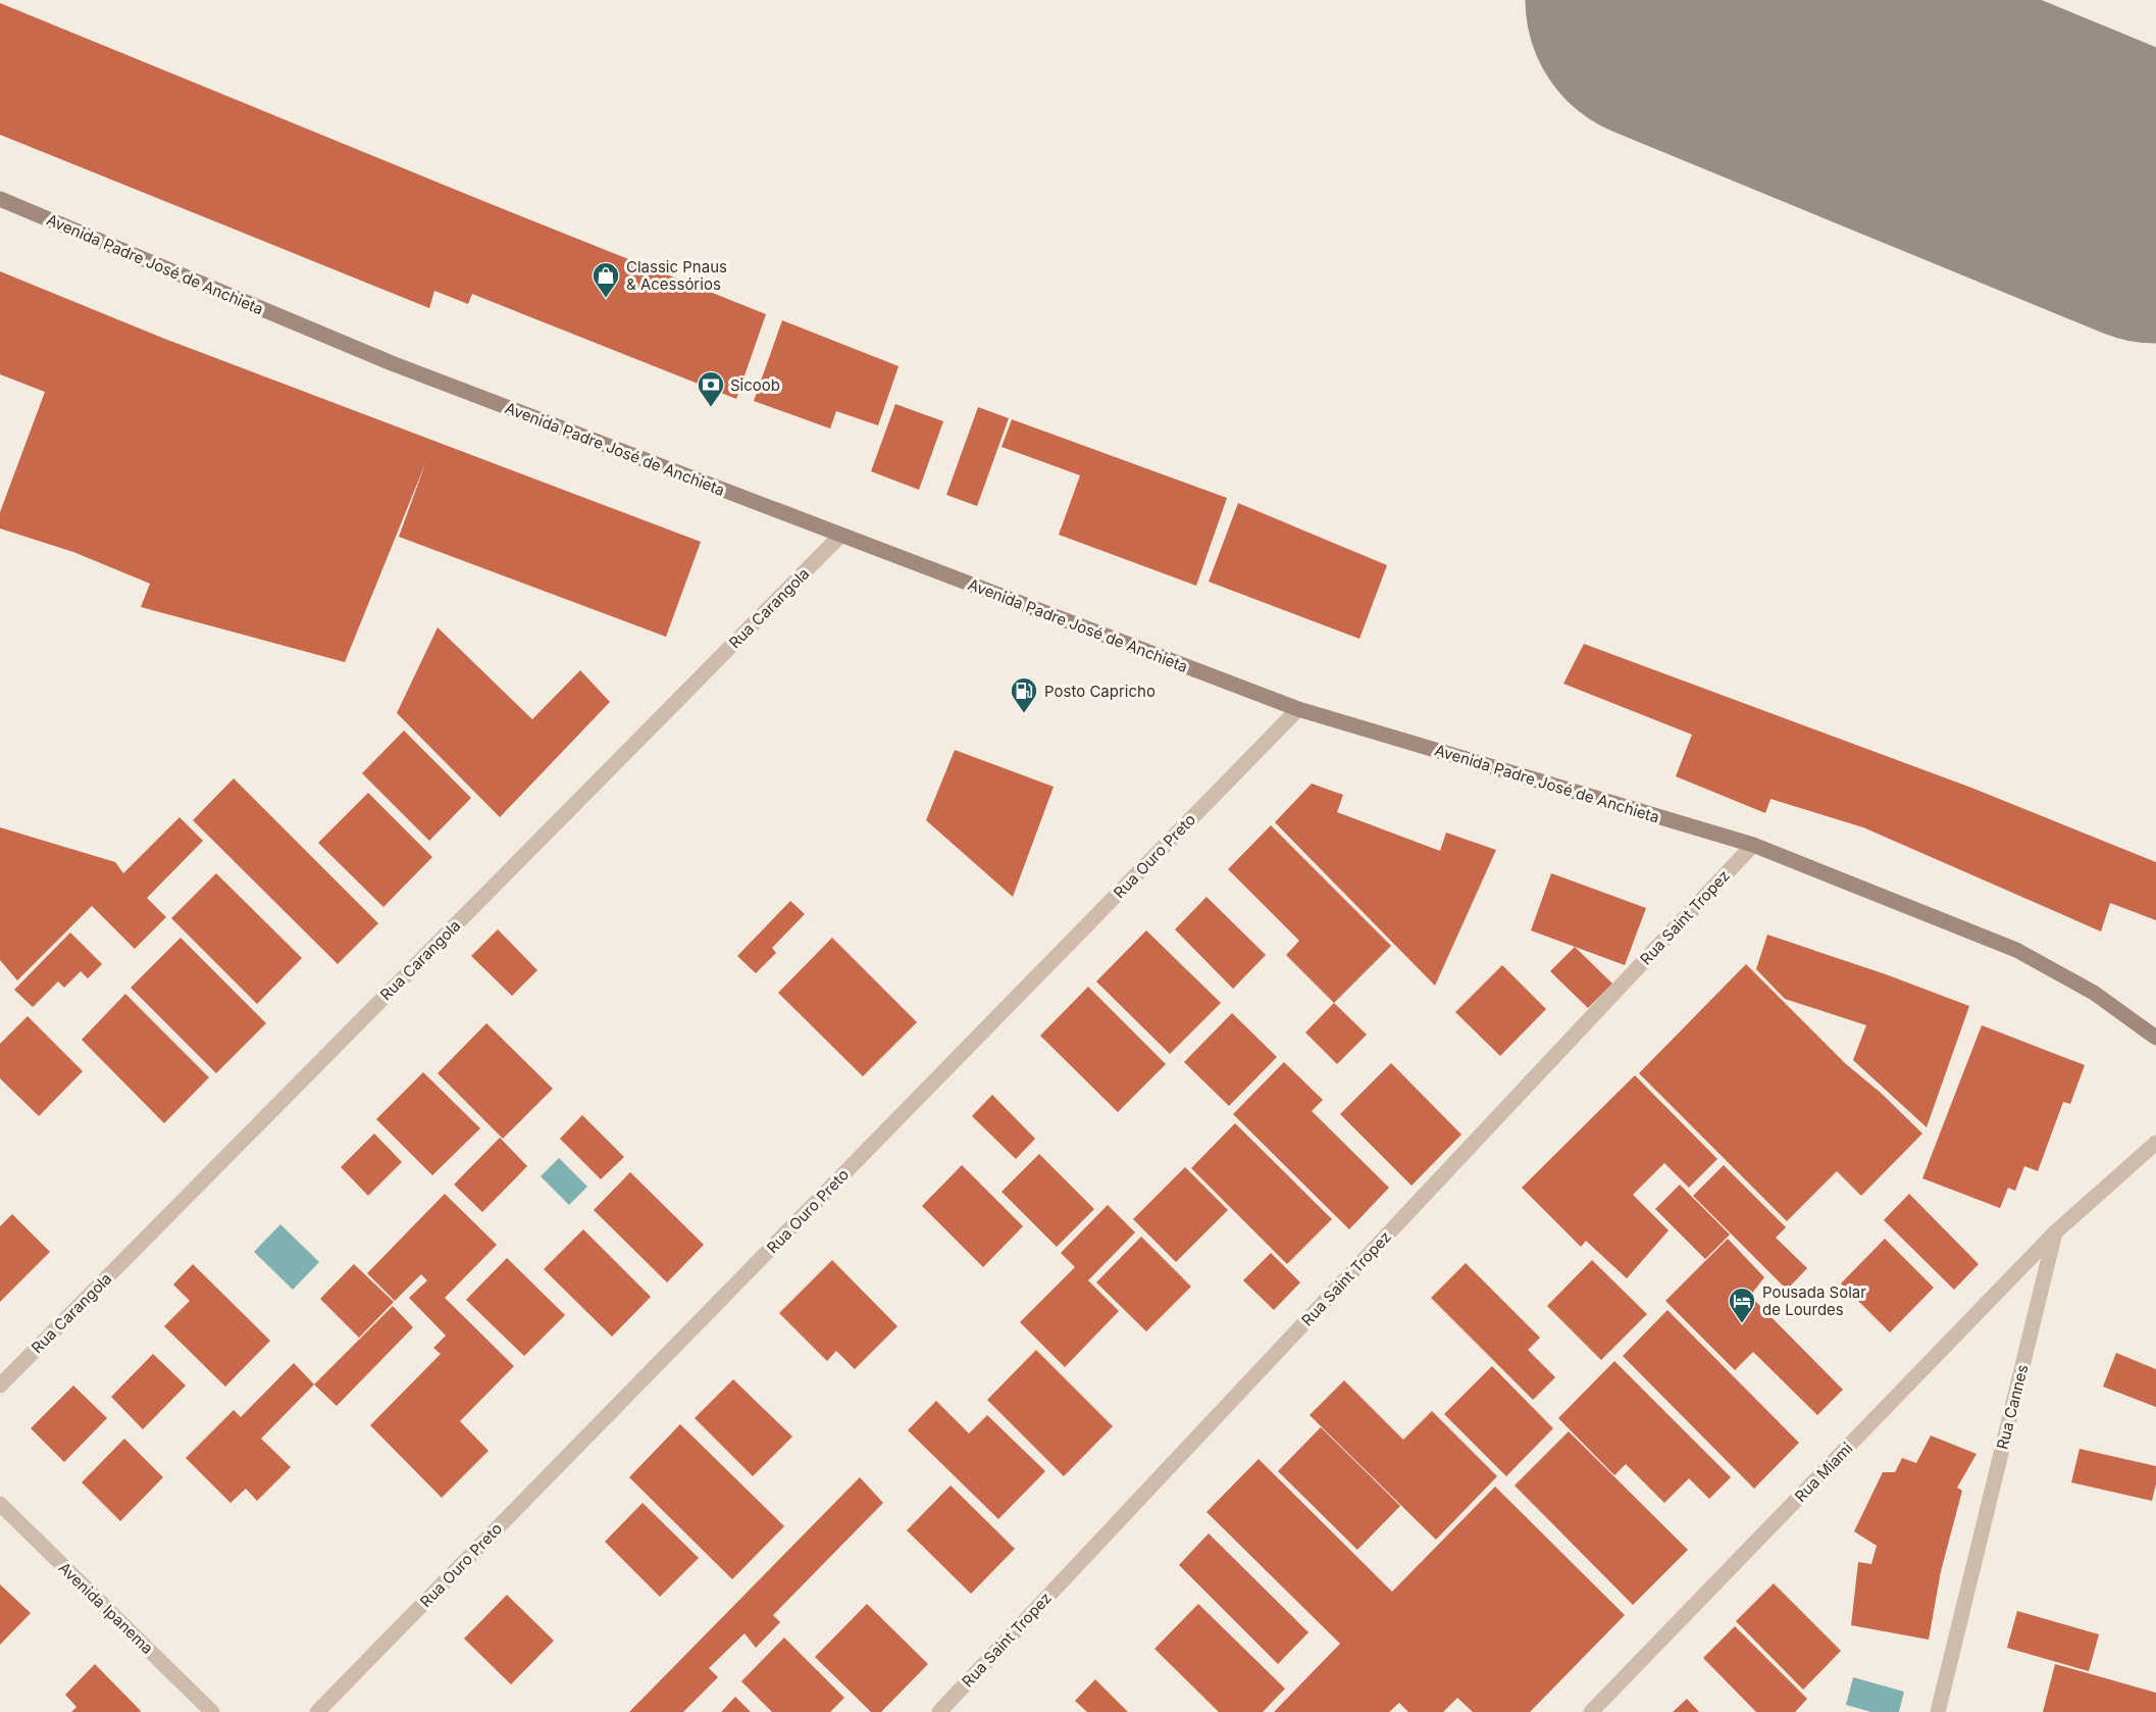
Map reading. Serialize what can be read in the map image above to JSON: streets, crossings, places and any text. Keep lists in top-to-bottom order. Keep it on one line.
{"streets":{"main road":["Avenida Padre José de Anchieta"],"street":["Rua Carangola","Rua Ouro Preto","Rua Saint Tropez","Rua Cannes","Rua Miami","Avenida Ipanema"]},"crossings":[["Avenida Padre José de Anchieta","Rua Carangola"],["Avenida Padre José de Anchieta","Rua Ouro Preto"],["Avenida Padre José de Anchieta","Rua Saint Tropez"],["Rua Cannes","Rua Miami"]],"places":{"shop":["Classic Pnaus & Acessórios"],"bank":["Sicoob"],"fuel station":["Posto Capricho"],"hotel":["Pousada Solar de Lourdes"]}}
